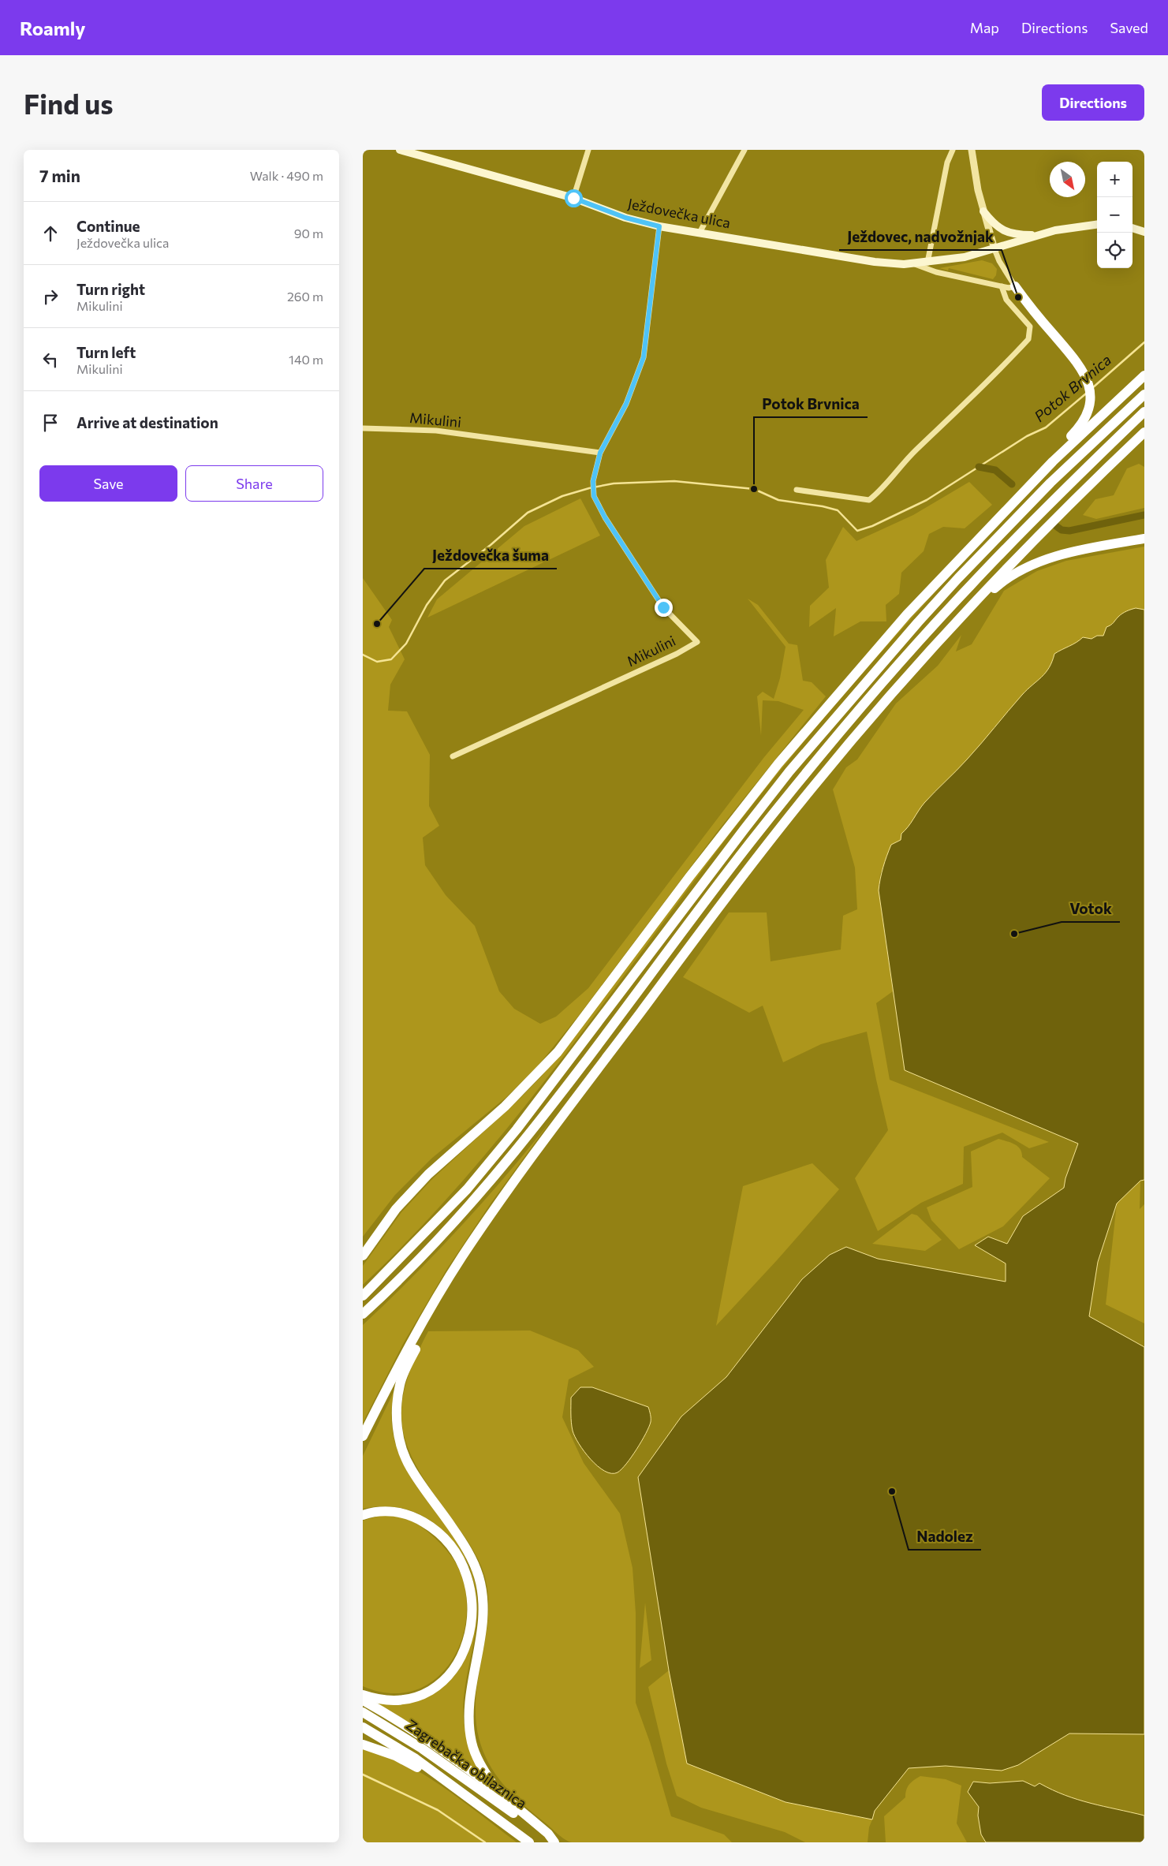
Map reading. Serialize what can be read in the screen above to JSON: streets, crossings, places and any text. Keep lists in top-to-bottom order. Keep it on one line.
{"streets":{"highway":["Zagrebačka obilaznica"],"main road":["Ježdovečka ulica"],"street":["Mikulini"]},"water":["Potok Brvnica"],"places":["Ježdovec, nadvožnjak","Potok Brvnica","Ježdovečka šuma","Votok","Nadolez"],"north":"bottom right","page":{"header":"Roamly","nav":["Map","Directions","Saved"],"buttons":["Directions",["Save","Share"]],"title":"Find us","heading":["7 min","Walk · 490 m"],"map_buttons":["+","−"],"list":[["Continue","Ježdovečka ulica","90 m"],["Turn right","Mikulini","260 m"],["Turn left","Mikulini","140 m"],"Arrive at destination"]}}
